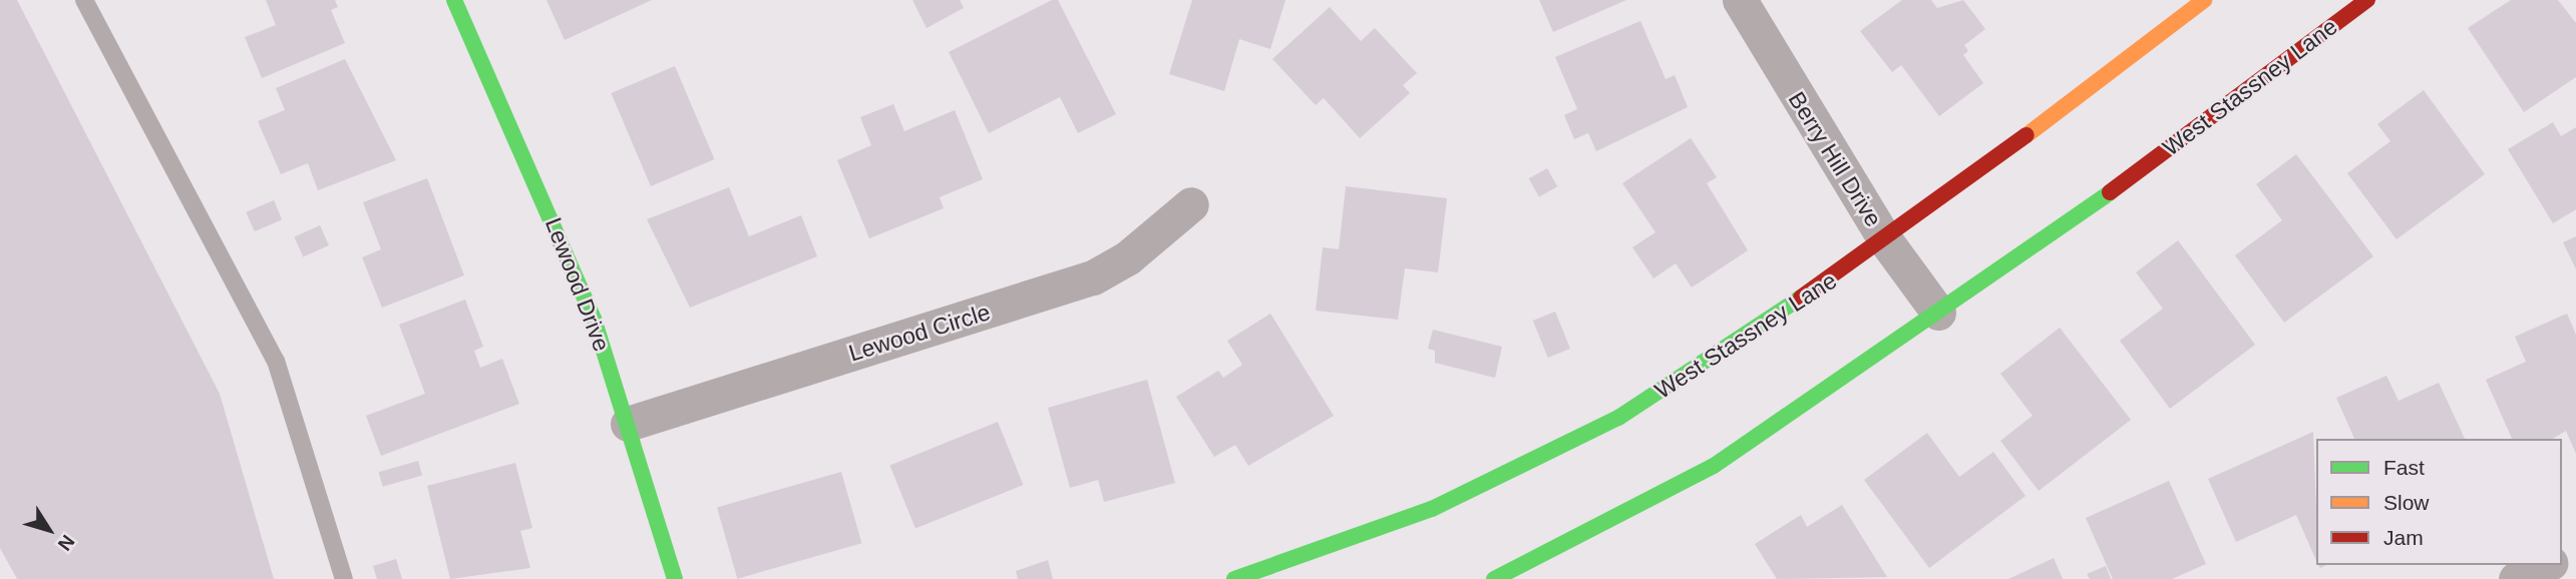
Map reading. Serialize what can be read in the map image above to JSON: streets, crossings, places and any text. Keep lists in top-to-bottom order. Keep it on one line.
{"streets":{"main road":["West Stassney Lane","Lewood Drive"],"street":["Berry Hill Drive","Lewood Circle"]},"crossings":[["West Stassney Lane","Berry Hill Drive"],["Lewood Drive","Lewood Circle"]],"legend":["Fast","Slow","Jam"],"north":"bottom right"}
